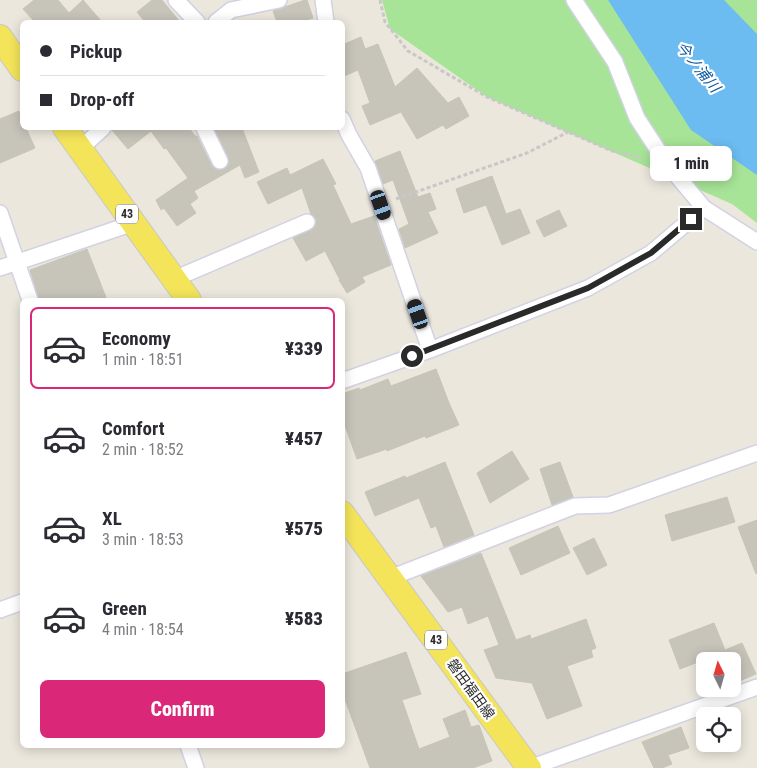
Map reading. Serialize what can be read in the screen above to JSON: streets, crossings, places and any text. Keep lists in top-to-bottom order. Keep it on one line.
{"streets":{"main road":["43","磐田福田線"]},"water":["今ノ浦川"],"north":"top","page":{"banner":["Pickup","Drop-off"],"bubble":"1 min","list":[{"name":"Economy","note":"1 min · 18:51","value":"¥339"},{"name":"Comfort","note":"2 min · 18:52","value":"¥457"},{"name":"XL","note":"3 min · 18:53","value":"¥575"},{"name":"Green","note":"4 min · 18:54","value":"¥583"}],"buttons":"Confirm"}}
